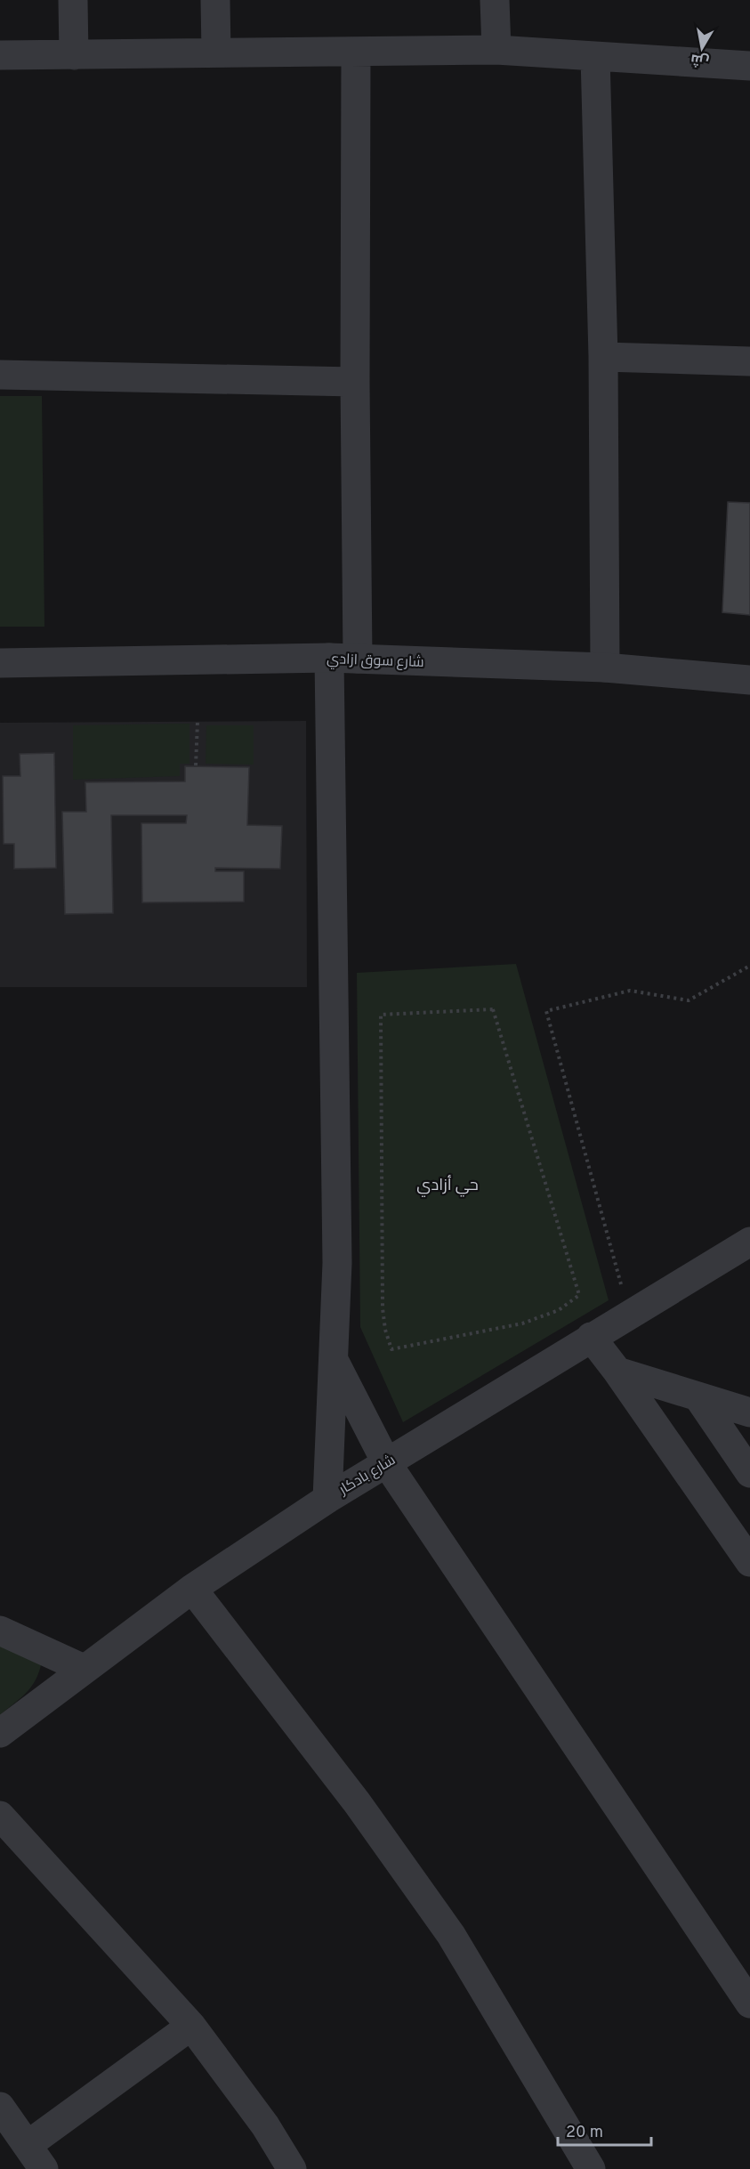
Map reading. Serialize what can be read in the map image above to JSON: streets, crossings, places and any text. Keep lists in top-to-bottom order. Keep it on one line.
{"streets":{"street":["شارع سوق ازادي","شارع بادكار"]},"districts":["حي أزادي"],"scale_bar":"20 m","north":"bottom"}
